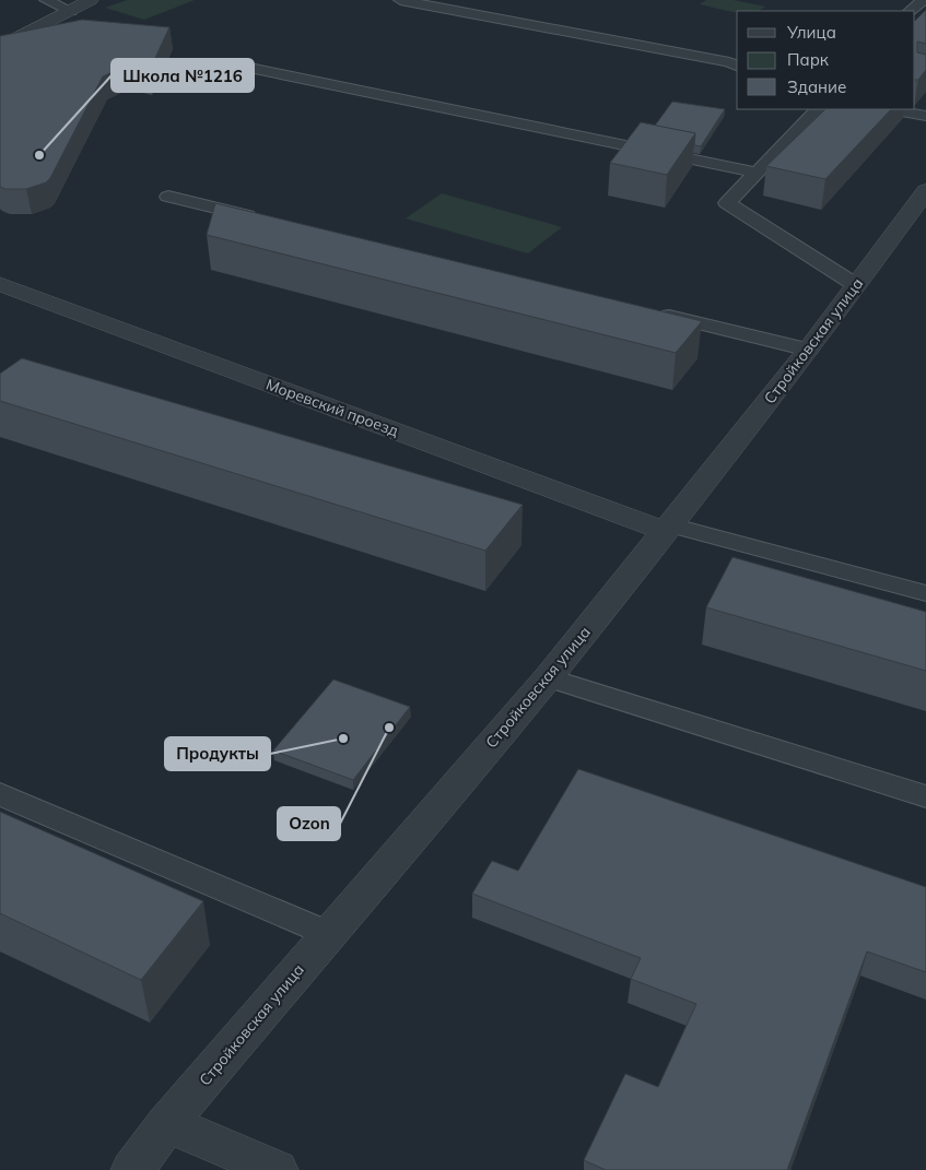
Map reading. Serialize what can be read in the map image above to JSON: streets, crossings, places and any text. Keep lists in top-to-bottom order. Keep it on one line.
{"streets":{"street":["Стройковская улица","Моревский проезд"]},"crossings":[["Стройковская улица","Моревский проезд"]],"places":["Школа №1216","Ozon","Продукты"],"legend":["Улица","Парк","Здание"]}
